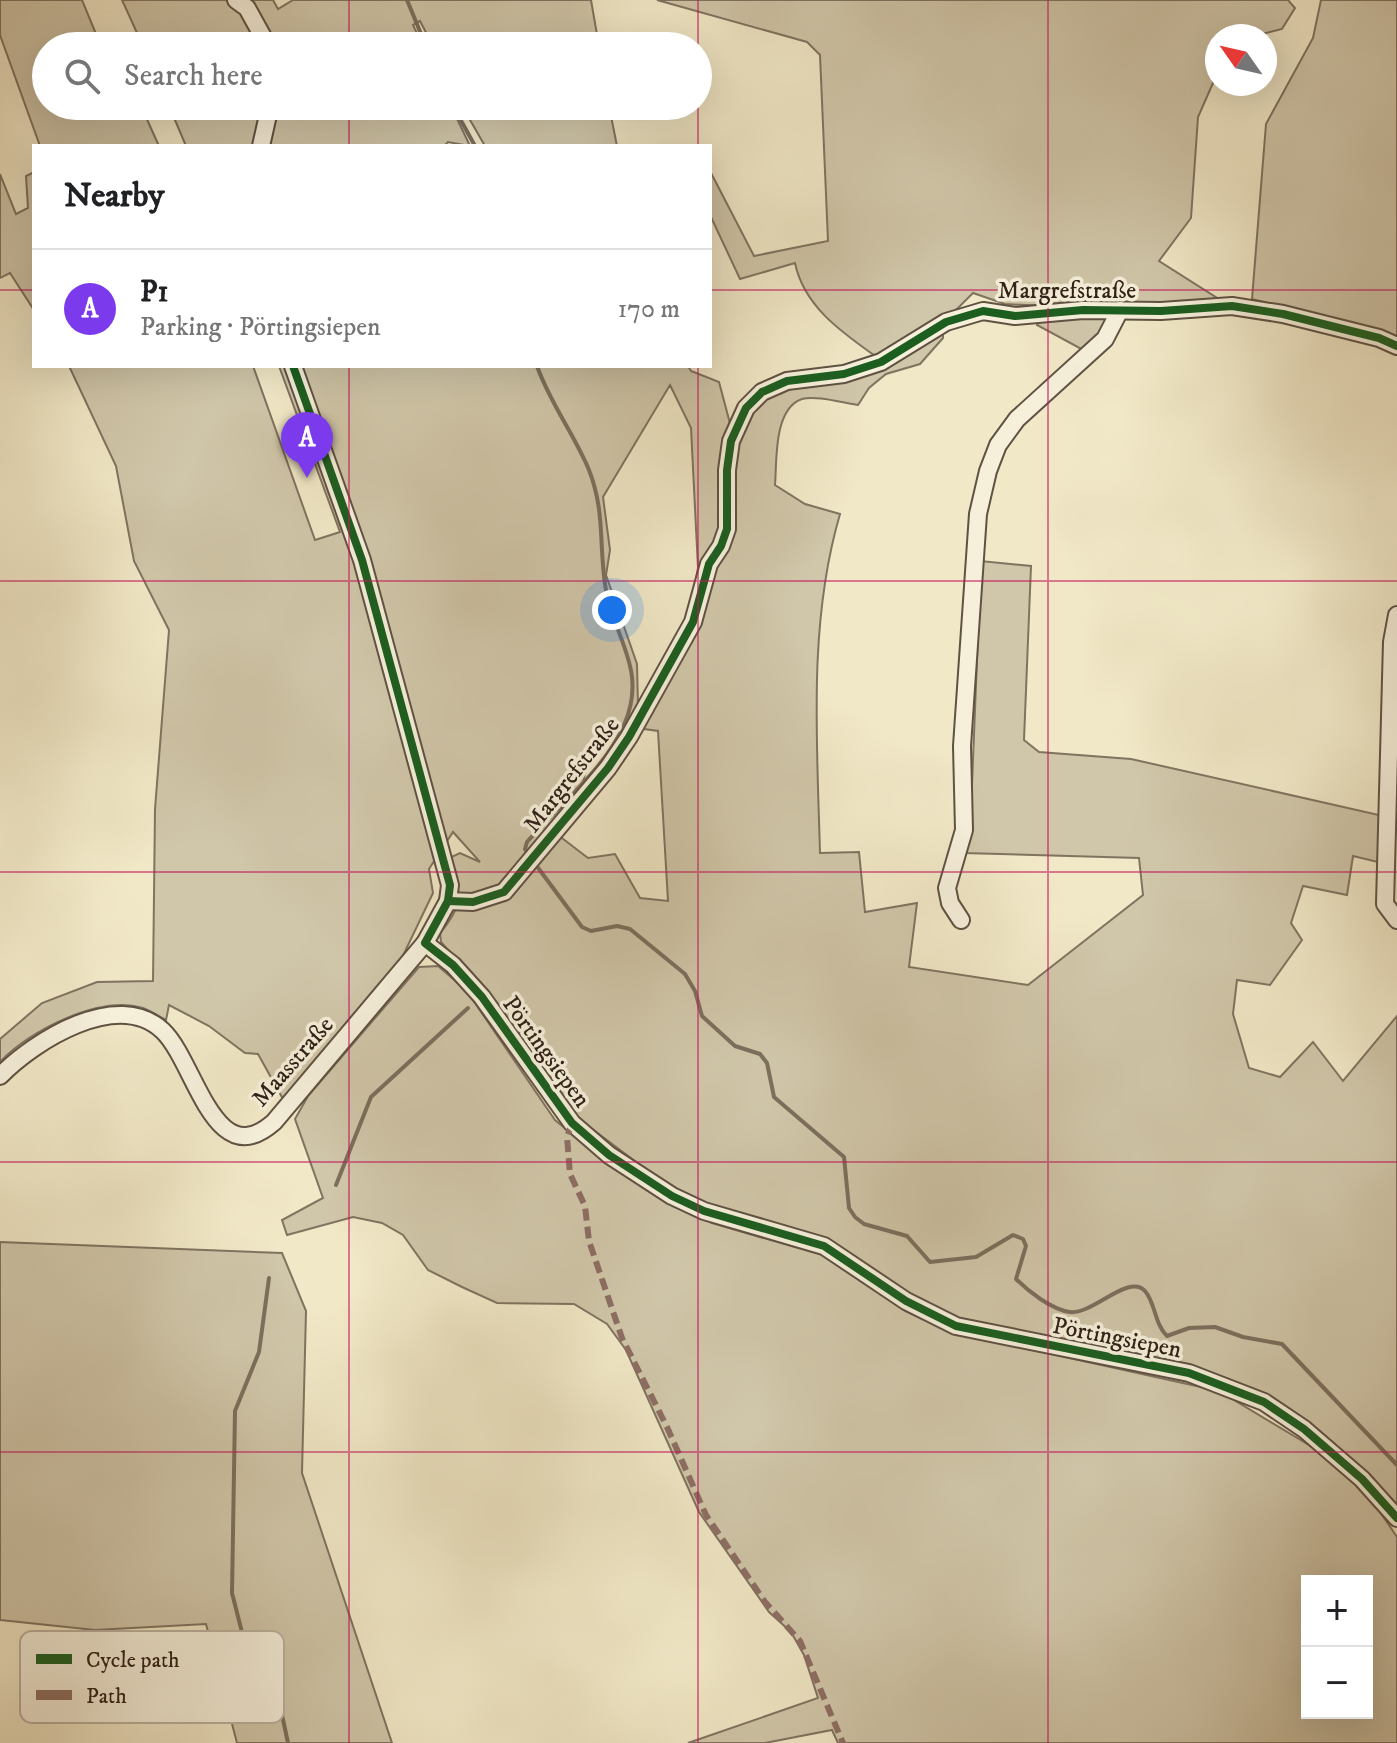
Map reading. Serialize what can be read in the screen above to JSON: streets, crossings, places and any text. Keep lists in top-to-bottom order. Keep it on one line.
{"streets":{"street":["Margrefstraße","Pörtingsiepen","Maasstraße"]},"crossings":[["Pörtingsiepen","Maasstraße"]],"legend":["Cycle path","Path"],"north":"top left","page":{"search":"Search here","heading":"Nearby","list":[{"mark":"A","name":"P1","note":"Parking · Pörtingsiepen","value":"170 m"}],"pins":"A","map_buttons":["+","−"]}}
